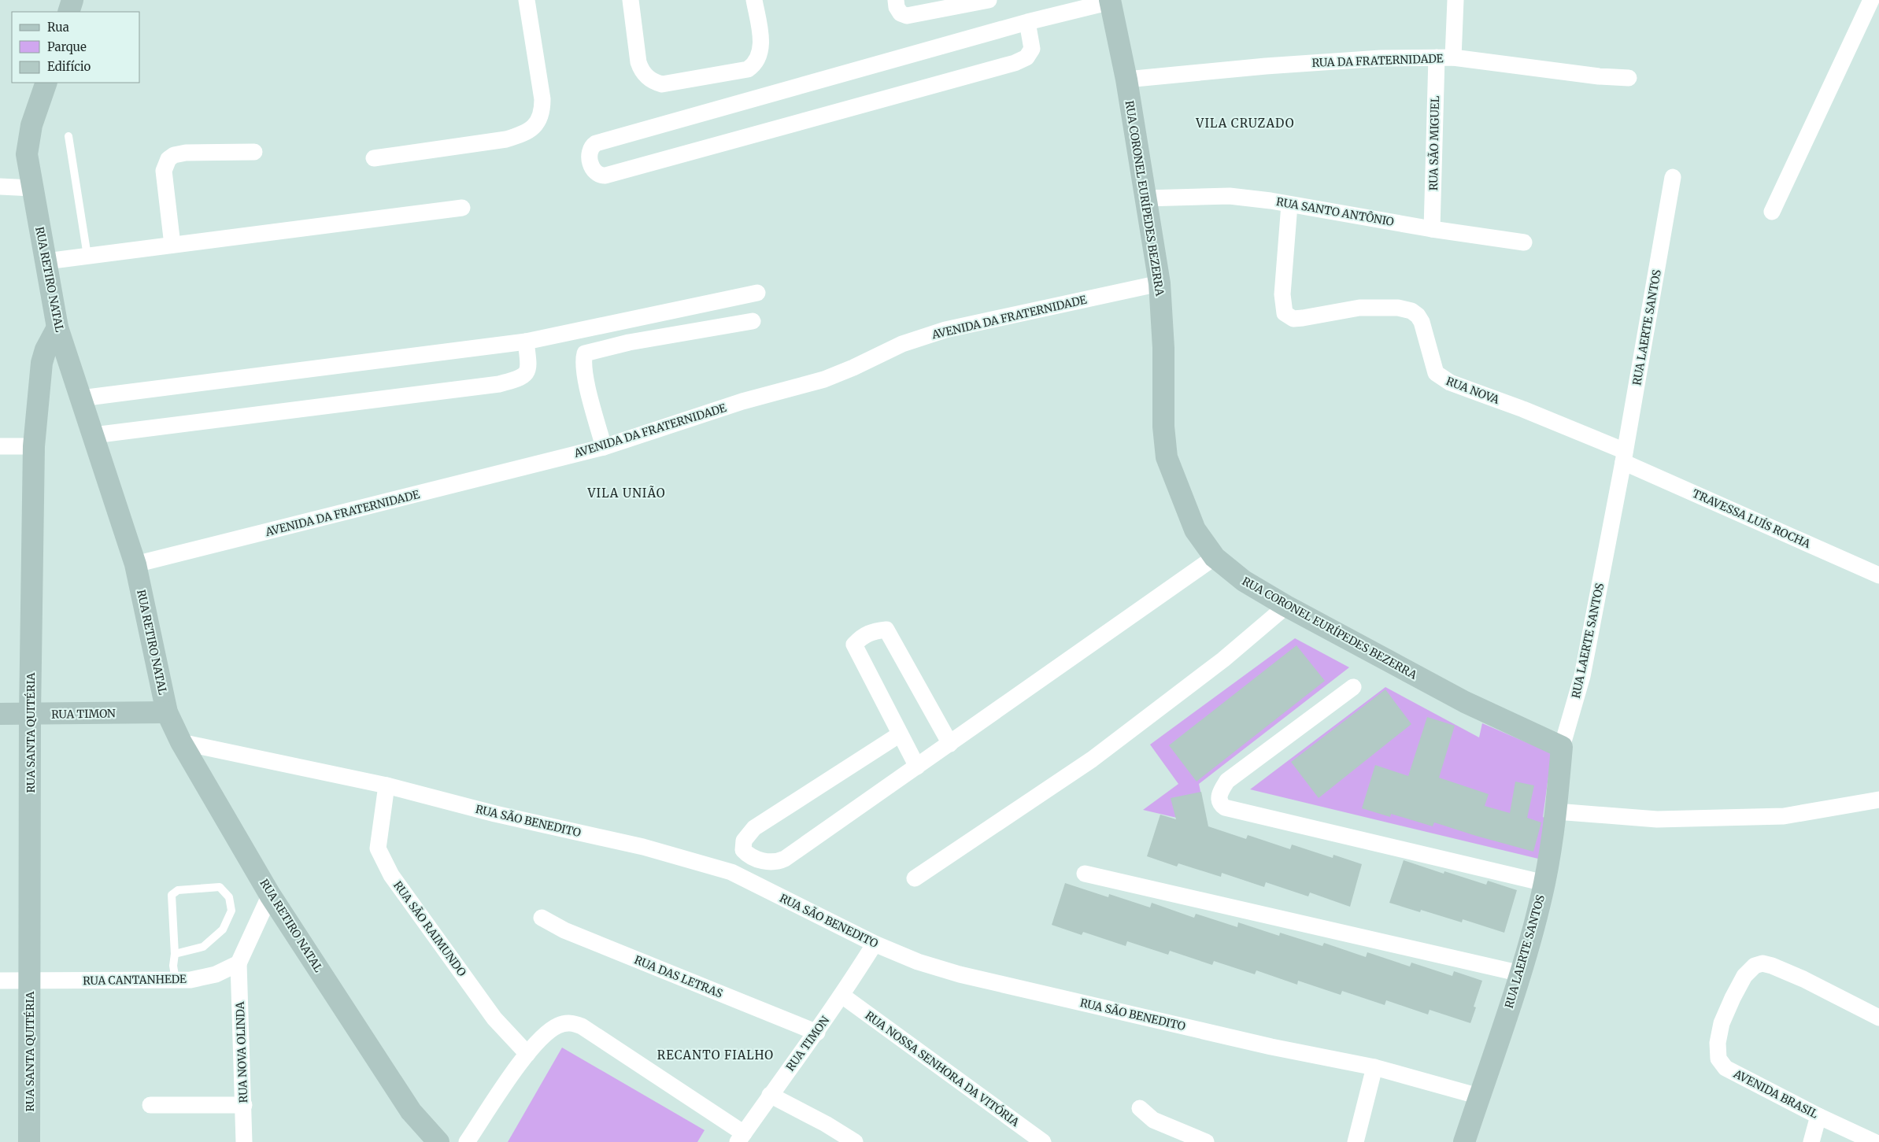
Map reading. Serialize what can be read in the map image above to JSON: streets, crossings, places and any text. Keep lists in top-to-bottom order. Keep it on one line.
{"streets":{"street":["RUA DA FRATERNIDADE","RUA SÃO MIGUEL","RUA CORONEL EURÍPEDES BEZERRA","RUA SANTO ANTÔNIO","RUA RETIRO NATAL","AVENIDA DA FRATERNIDADE","RUA LAERTE SANTOS","RUA NOVA","TRAVESSA LUÍS ROCHA","RUA TIMON","RUA SANTA QUITÉRIA","RUA SÃO BENEDITO","RUA SÃO RAIMUNDO","RUA DAS LETRAS","RUA CANTANHEDE","RUA NOVA OLINDA","RUA NOSSA SENHORA DA VITÓRIA","AVENIDA BRASIL"]},"crossings":[["RUA DA FRATERNIDADE","RUA SÃO MIGUEL"],["RUA DA FRATERNIDADE","RUA CORONEL EURÍPEDES BEZERRA"],["RUA SÃO MIGUEL","RUA SANTO ANTÔNIO"],["RUA CORONEL EURÍPEDES BEZERRA","RUA SANTO ANTÔNIO"],["RUA CORONEL EURÍPEDES BEZERRA","AVENIDA DA FRATERNIDADE"],["RUA CORONEL EURÍPEDES BEZERRA","RUA LAERTE SANTOS"],["RUA SANTO ANTÔNIO","RUA NOVA"],["RUA RETIRO NATAL","AVENIDA DA FRATERNIDADE"],["RUA RETIRO NATAL","RUA TIMON"],["RUA RETIRO NATAL","RUA SANTA QUITÉRIA"],["RUA RETIRO NATAL","RUA SÃO BENEDITO"],["RUA LAERTE SANTOS","RUA NOVA"],["RUA LAERTE SANTOS","TRAVESSA LUÍS ROCHA"],["RUA LAERTE SANTOS","RUA SÃO BENEDITO"],["RUA NOVA","TRAVESSA LUÍS ROCHA"],["RUA TIMON","RUA SANTA QUITÉRIA"],["RUA TIMON","RUA SÃO BENEDITO"],["RUA TIMON","RUA DAS LETRAS"],["RUA TIMON","RUA NOSSA SENHORA DA VITÓRIA"],["RUA SANTA QUITÉRIA","RUA CANTANHEDE"],["RUA SÃO BENEDITO","RUA SÃO RAIMUNDO"],["RUA CANTANHEDE","RUA NOVA OLINDA"]],"districts":["VILA CRUZADO","VILA UNIÃO","RECANTO FIALHO"],"legend":["Rua","Parque","Edifício"]}
